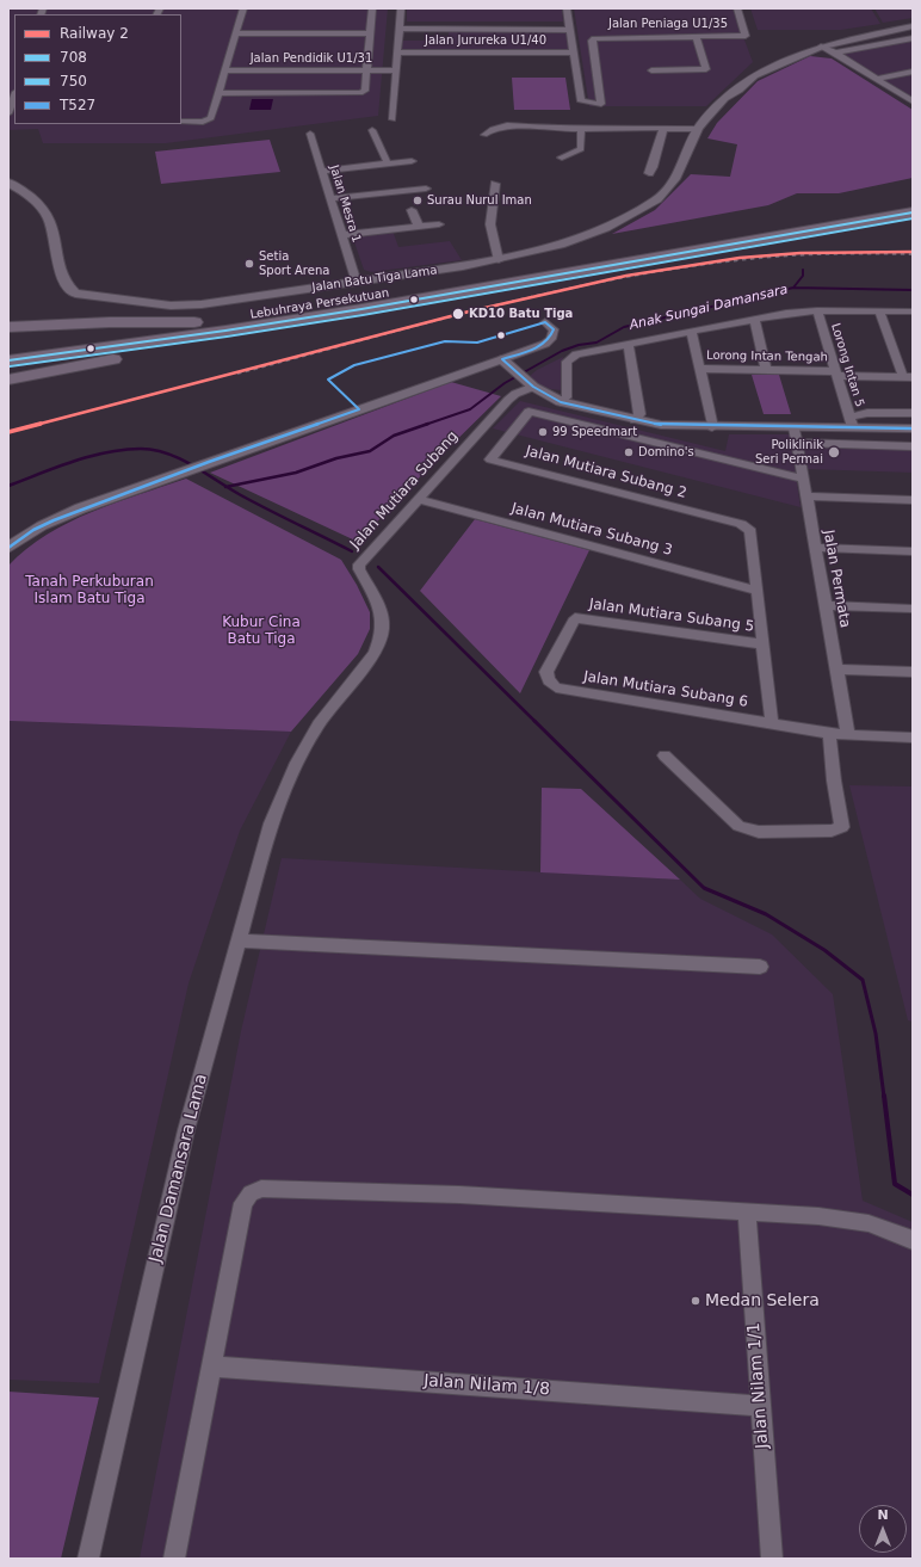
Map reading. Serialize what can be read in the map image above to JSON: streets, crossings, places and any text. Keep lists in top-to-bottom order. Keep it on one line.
{"streets":{"highway":["Lebuhraya Persekutuan"],"street":["Jalan Peniaga U1/35","Jalan Jurureka U1/40","Jalan Pendidik U1/31","Jalan Mesra 1","Jalan Batu Tiga Lama","Lorong Intan Tengah","Lorong Intan 5","Jalan Mutiara Subang 2","Jalan Mutiara Subang","Jalan Mutiara Subang 3","Jalan Permata","Jalan Mutiara Subang 5","Jalan Mutiara Subang 6","Jalan Damansara Lama","Jalan Nilam 1/8","Jalan Nilam 1/1"]},"crossings":[["Jalan Peniaga U1/35","Jalan Jurureka U1/40"],["Jalan Mesra 1","Jalan Batu Tiga Lama"],["Lorong Intan Tengah","Lorong Intan 5"],["Jalan Mutiara Subang 2","Jalan Mutiara Subang"],["Jalan Mutiara Subang 2","Jalan Mutiara Subang 3"],["Jalan Mutiara Subang","Jalan Mutiara Subang 3"],["Jalan Mutiara Subang","Jalan Damansara Lama"],["Jalan Permata","Jalan Mutiara Subang 6"],["Jalan Mutiara Subang 5","Jalan Mutiara Subang 6"],["Jalan Nilam 1/8","Jalan Nilam 1/1"]],"water":["Anak Sungai Damansara"],"parks":["Tanah Perkuburan Islam Batu Tiga","Kubur Cina Batu Tiga"],"places":["Surau Nurul Iman","Setia Sport Arena","KD10 Batu Tiga","99 Speedmart","Domino's","Poliklinik Seri Permai","Medan Selera"],"lines":["transit line 708","transit line 750","rail line 2","transit line T527"],"legend":["Railway 2","708","750","T527"],"north":"top"}
